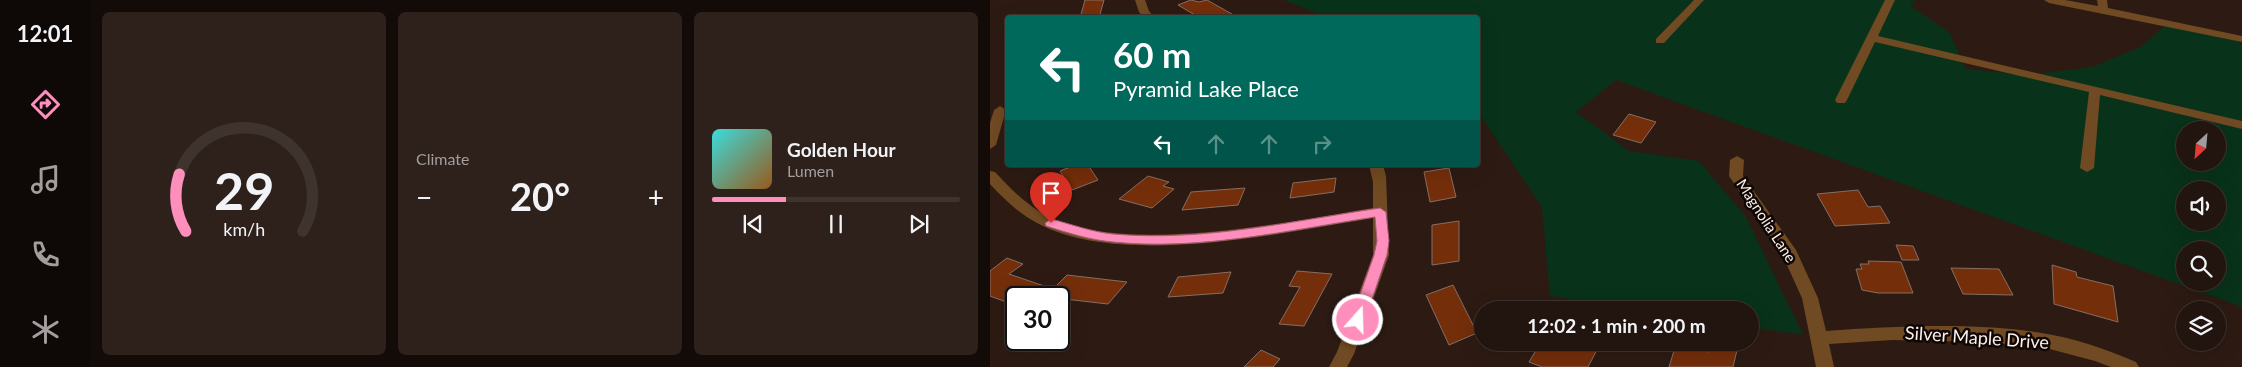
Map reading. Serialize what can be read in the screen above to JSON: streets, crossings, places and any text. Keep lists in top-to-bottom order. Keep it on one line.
{"streets":{"street":["Magnolia Lane","Silver Maple Drive"]},"crossings":[["Magnolia Lane","Silver Maple Drive"]],"north":"bottom left","page":{"tabs":"12:01","tile":"Climate","turn":["60 m","Pyramid Lake Place"],"song":["Golden Hour","Lumen"],"heat":["−","20°","+"],"limit":"30","trip":"12:02 · 1 min · 200 m","gauge":["29","km/h"]}}
